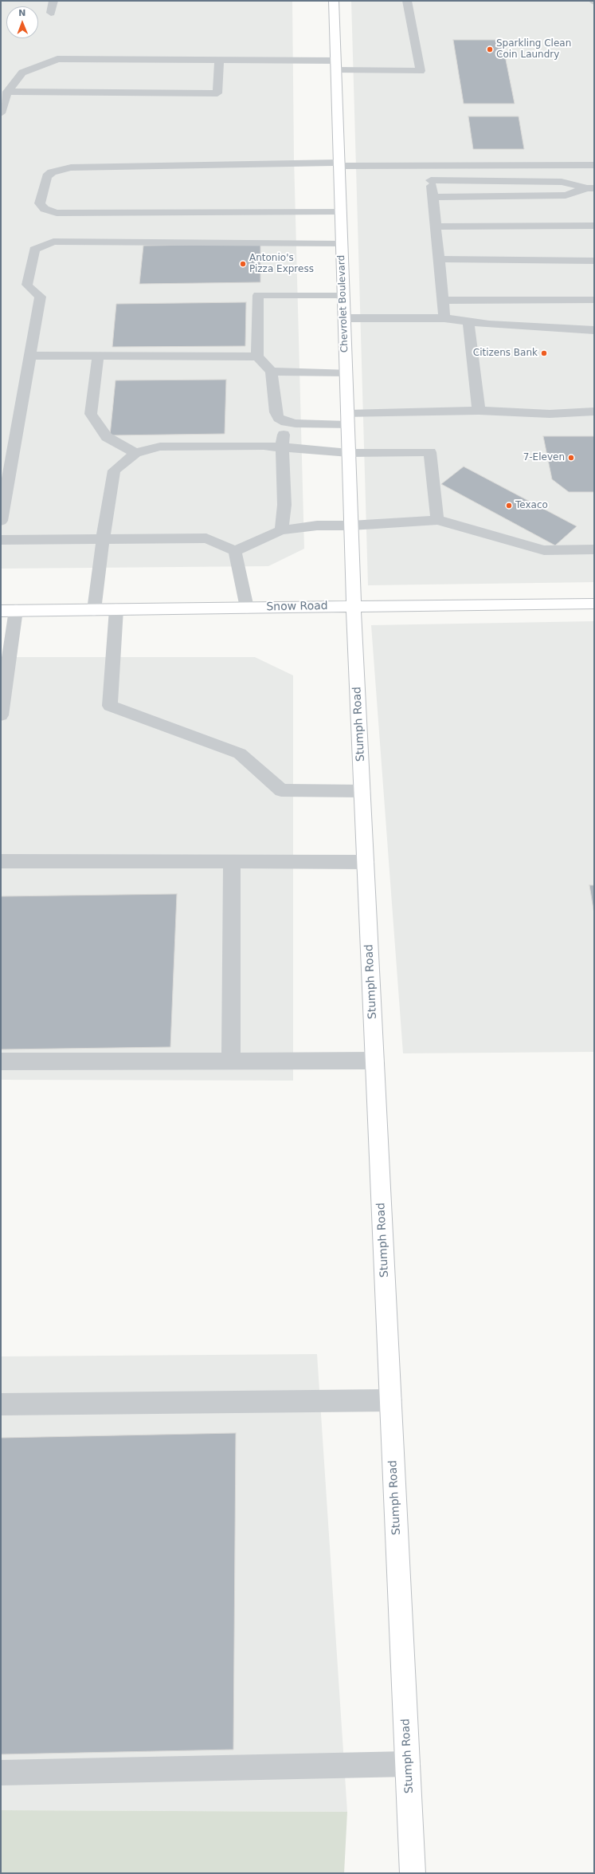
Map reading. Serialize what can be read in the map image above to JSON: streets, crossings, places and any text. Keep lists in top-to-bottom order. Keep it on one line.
{"streets":{"main road":["Chevrolet Boulevard","Snow Road","Stumph Road"]},"crossings":[["Chevrolet Boulevard","Snow Road"],["Chevrolet Boulevard","Stumph Road"],["Snow Road","Stumph Road"]],"places":["Sparkling Clean Coin Laundry","Antonio's Pizza Express","Citizens Bank","7-Eleven","Texaco"],"north":"top"}
